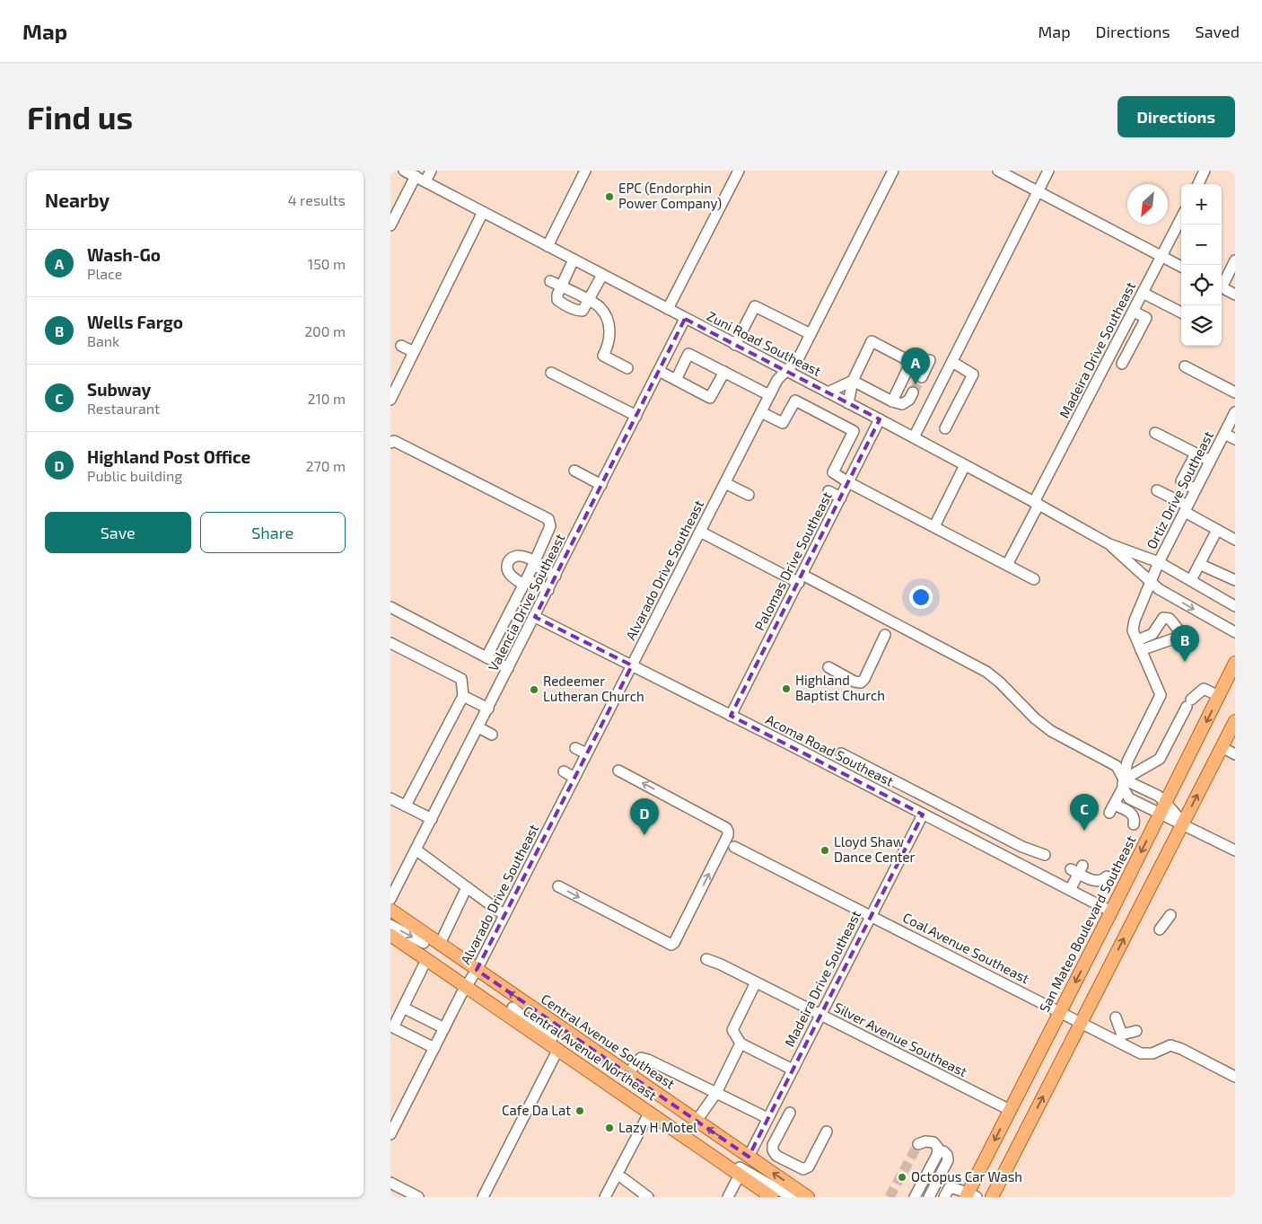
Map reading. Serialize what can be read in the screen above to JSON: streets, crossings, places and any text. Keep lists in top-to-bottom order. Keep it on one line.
{"streets":{"main road":["San Mateo Boulevard Southeast","Central Avenue Southeast","Central Avenue Northeast"],"street":["Zuni Road Southeast","Madeira Drive Southeast","Ortiz Drive Southeast","Palomas Drive Southeast","Alvarado Drive Southeast","Valencia Drive Southeast","Acoma Road Southeast","Coal Avenue Southeast","Silver Avenue Southeast"]},"crossings":[["Zuni Road Southeast","Madeira Drive Southeast"],["Zuni Road Southeast","Ortiz Drive Southeast"],["Zuni Road Southeast","Palomas Drive Southeast"],["Zuni Road Southeast","Alvarado Drive Southeast"],["Zuni Road Southeast","Valencia Drive Southeast"],["Madeira Drive Southeast","Acoma Road Southeast"],["Madeira Drive Southeast","Coal Avenue Southeast"],["Madeira Drive Southeast","Silver Avenue Southeast"],["Madeira Drive Southeast","Central Avenue Southeast"],["Palomas Drive Southeast","Acoma Road Southeast"],["Alvarado Drive Southeast","Acoma Road Southeast"],["Alvarado Drive Southeast","Central Avenue Southeast"],["Alvarado Drive Southeast","Central Avenue Northeast"],["Valencia Drive Southeast","Acoma Road Southeast"],["Acoma Road Southeast","San Mateo Boulevard Southeast"],["San Mateo Boulevard Southeast","Coal Avenue Southeast"],["San Mateo Boulevard Southeast","Silver Avenue Southeast"]],"one_way":["Central Avenue Southeast"],"places":["EPC (Endorphin Power Company)","Highland Baptist Church","Redeemer Lutheran Church","Lloyd Shaw Dance Center","Cafe Da Lat","Lazy H Motel","Octopus Car Wash"],"north":"bottom left","page":{"header":"Map","nav":["Map","Directions","Saved"],"buttons":["Directions",["Save","Share"]],"title":"Find us","heading":["Nearby","4 results"],"map_buttons":["+","−"],"list":[{"mark":"A","name":"Wash-Go","note":"Place","value":"150 m"},{"mark":"B","name":"Wells Fargo","note":"Bank","value":"200 m"},{"mark":"C","name":"Subway","note":"Restaurant","value":"210 m"},{"mark":"D","name":"Highland Post Office","note":"Public building","value":"270 m"}],"pins":["A","B","C","D"]}}
